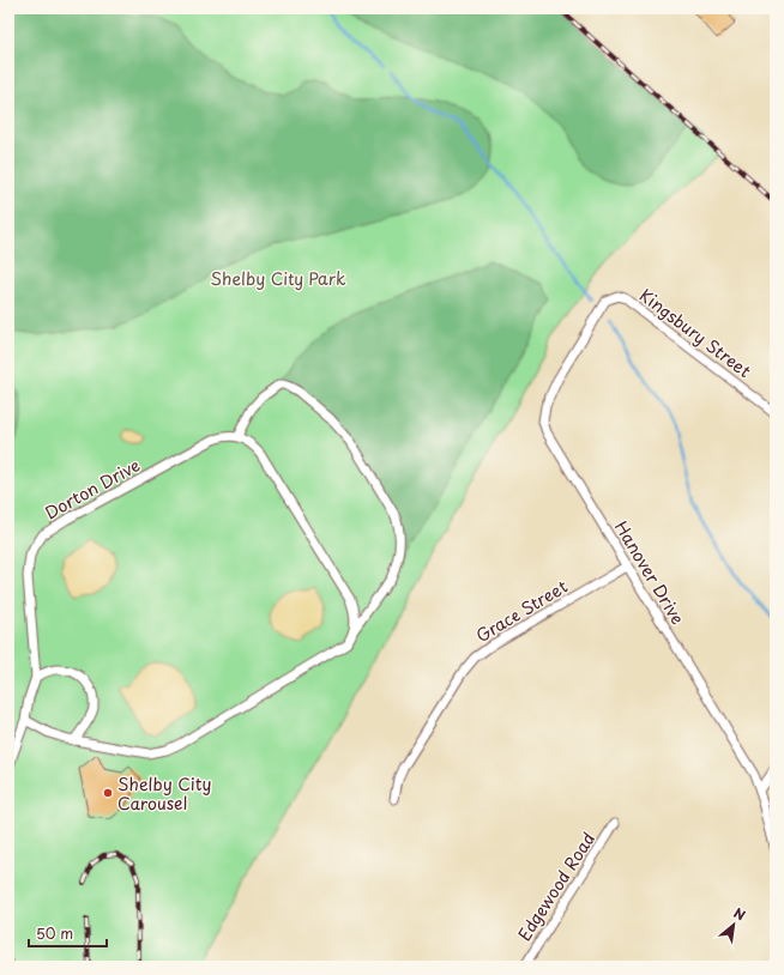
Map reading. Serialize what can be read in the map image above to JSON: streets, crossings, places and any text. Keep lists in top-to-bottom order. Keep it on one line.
{"streets":{"street":["Kingsbury Street","Dorton Drive","Hanover Drive","Grace Street","Edgewood Road"]},"crossings":[["Kingsbury Street","Hanover Drive"],["Hanover Drive","Grace Street"]],"parks":["Shelby City Park"],"places":["Shelby City Carousel"],"scale_bar":"50 m","north":"top right"}
